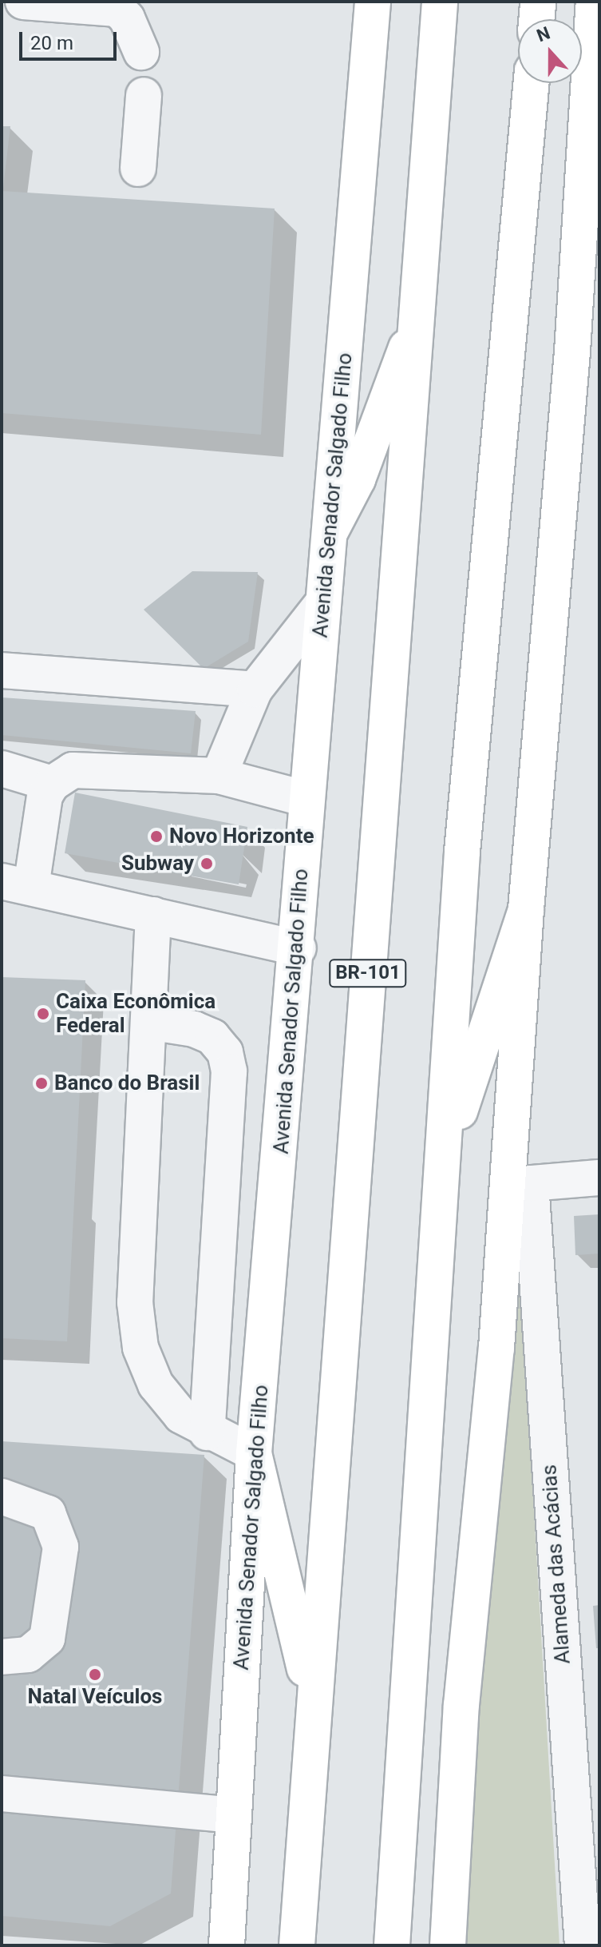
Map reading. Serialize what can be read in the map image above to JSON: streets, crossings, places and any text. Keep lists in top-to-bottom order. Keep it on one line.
{"streets":{"main road":["Avenida Senador Salgado Filho","BR-101"],"street":["Alameda das Acácias"]},"places":["Novo Horizonte","Subway","Caixa Econômica Federal","Banco do Brasil","Natal Veículos"],"scale_bar":"20 m","north":"top"}
